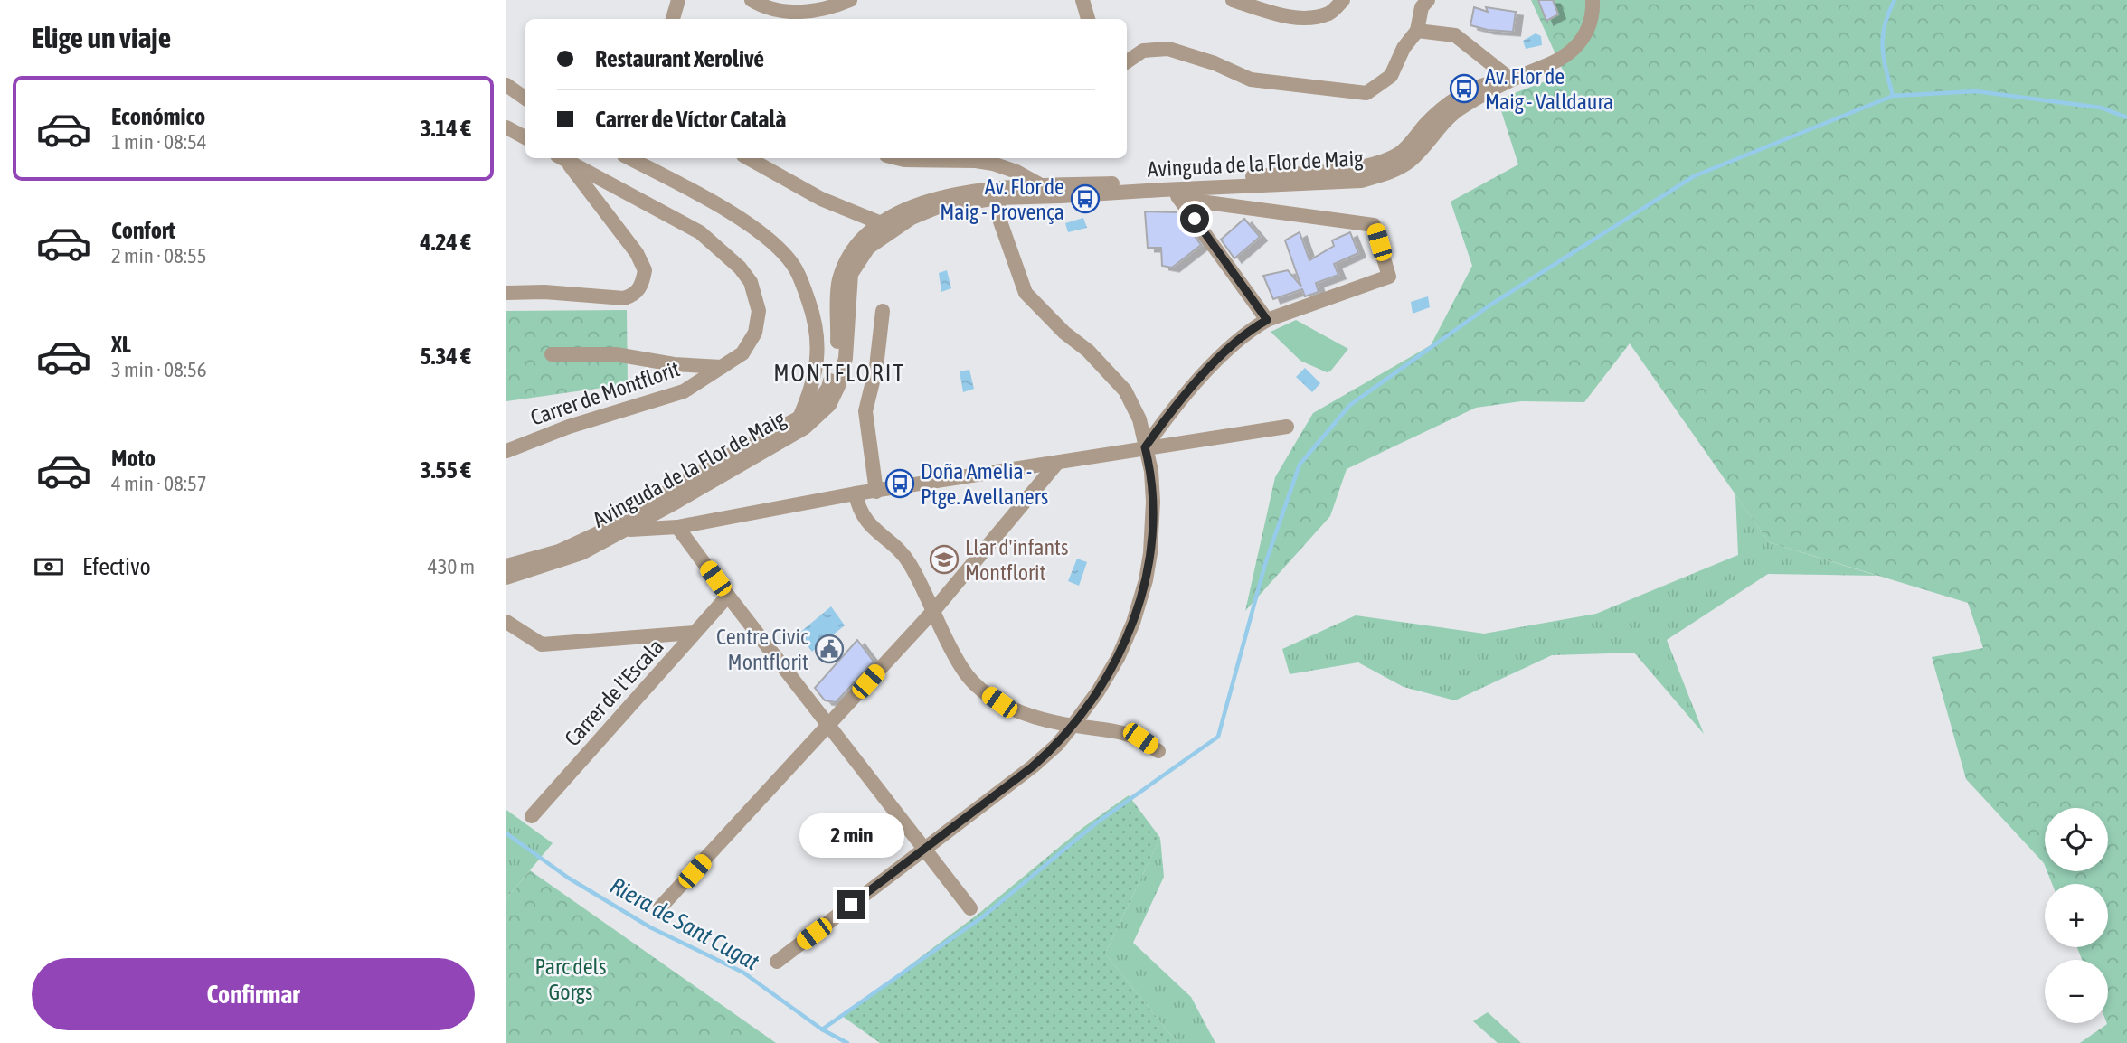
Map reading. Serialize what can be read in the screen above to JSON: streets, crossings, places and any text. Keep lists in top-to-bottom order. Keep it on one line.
{"streets":{"street":["Avinguda de la Flor de Maig","Carrer de Montflorit","Carrer de l'Escala"]},"districts":["MONTFLORIT"],"water":["Riera de Sant Cugat"],"parks":["Parc dels Gorgs"],"places":{"bus stop":["Av. Flor de Maig - Valldaura","Av. Flor de Maig - Provença","Doña Amelia - Ptge. Avellaners"],"school or university":["Llar d'infants Montflorit"],"public building":["Centre Civic Montflorit"]},"page":{"heading":"Elige un viaje","banner":["Restaurant Xerolivé","Carrer de Víctor Català"],"list":[{"name":"Económico","note":"1 min · 08:54","value":"3.14 €"},{"name":"Confort","note":"2 min · 08:55","value":"4.24 €"},{"name":"XL","note":"3 min · 08:56","value":"5.34 €"},{"name":"Moto","note":"4 min · 08:57","value":"3.55 €"}],"pay":["Efectivo","430 m"],"map_buttons":["+","−"],"bubble":"2 min","buttons":"Confirmar"}}
